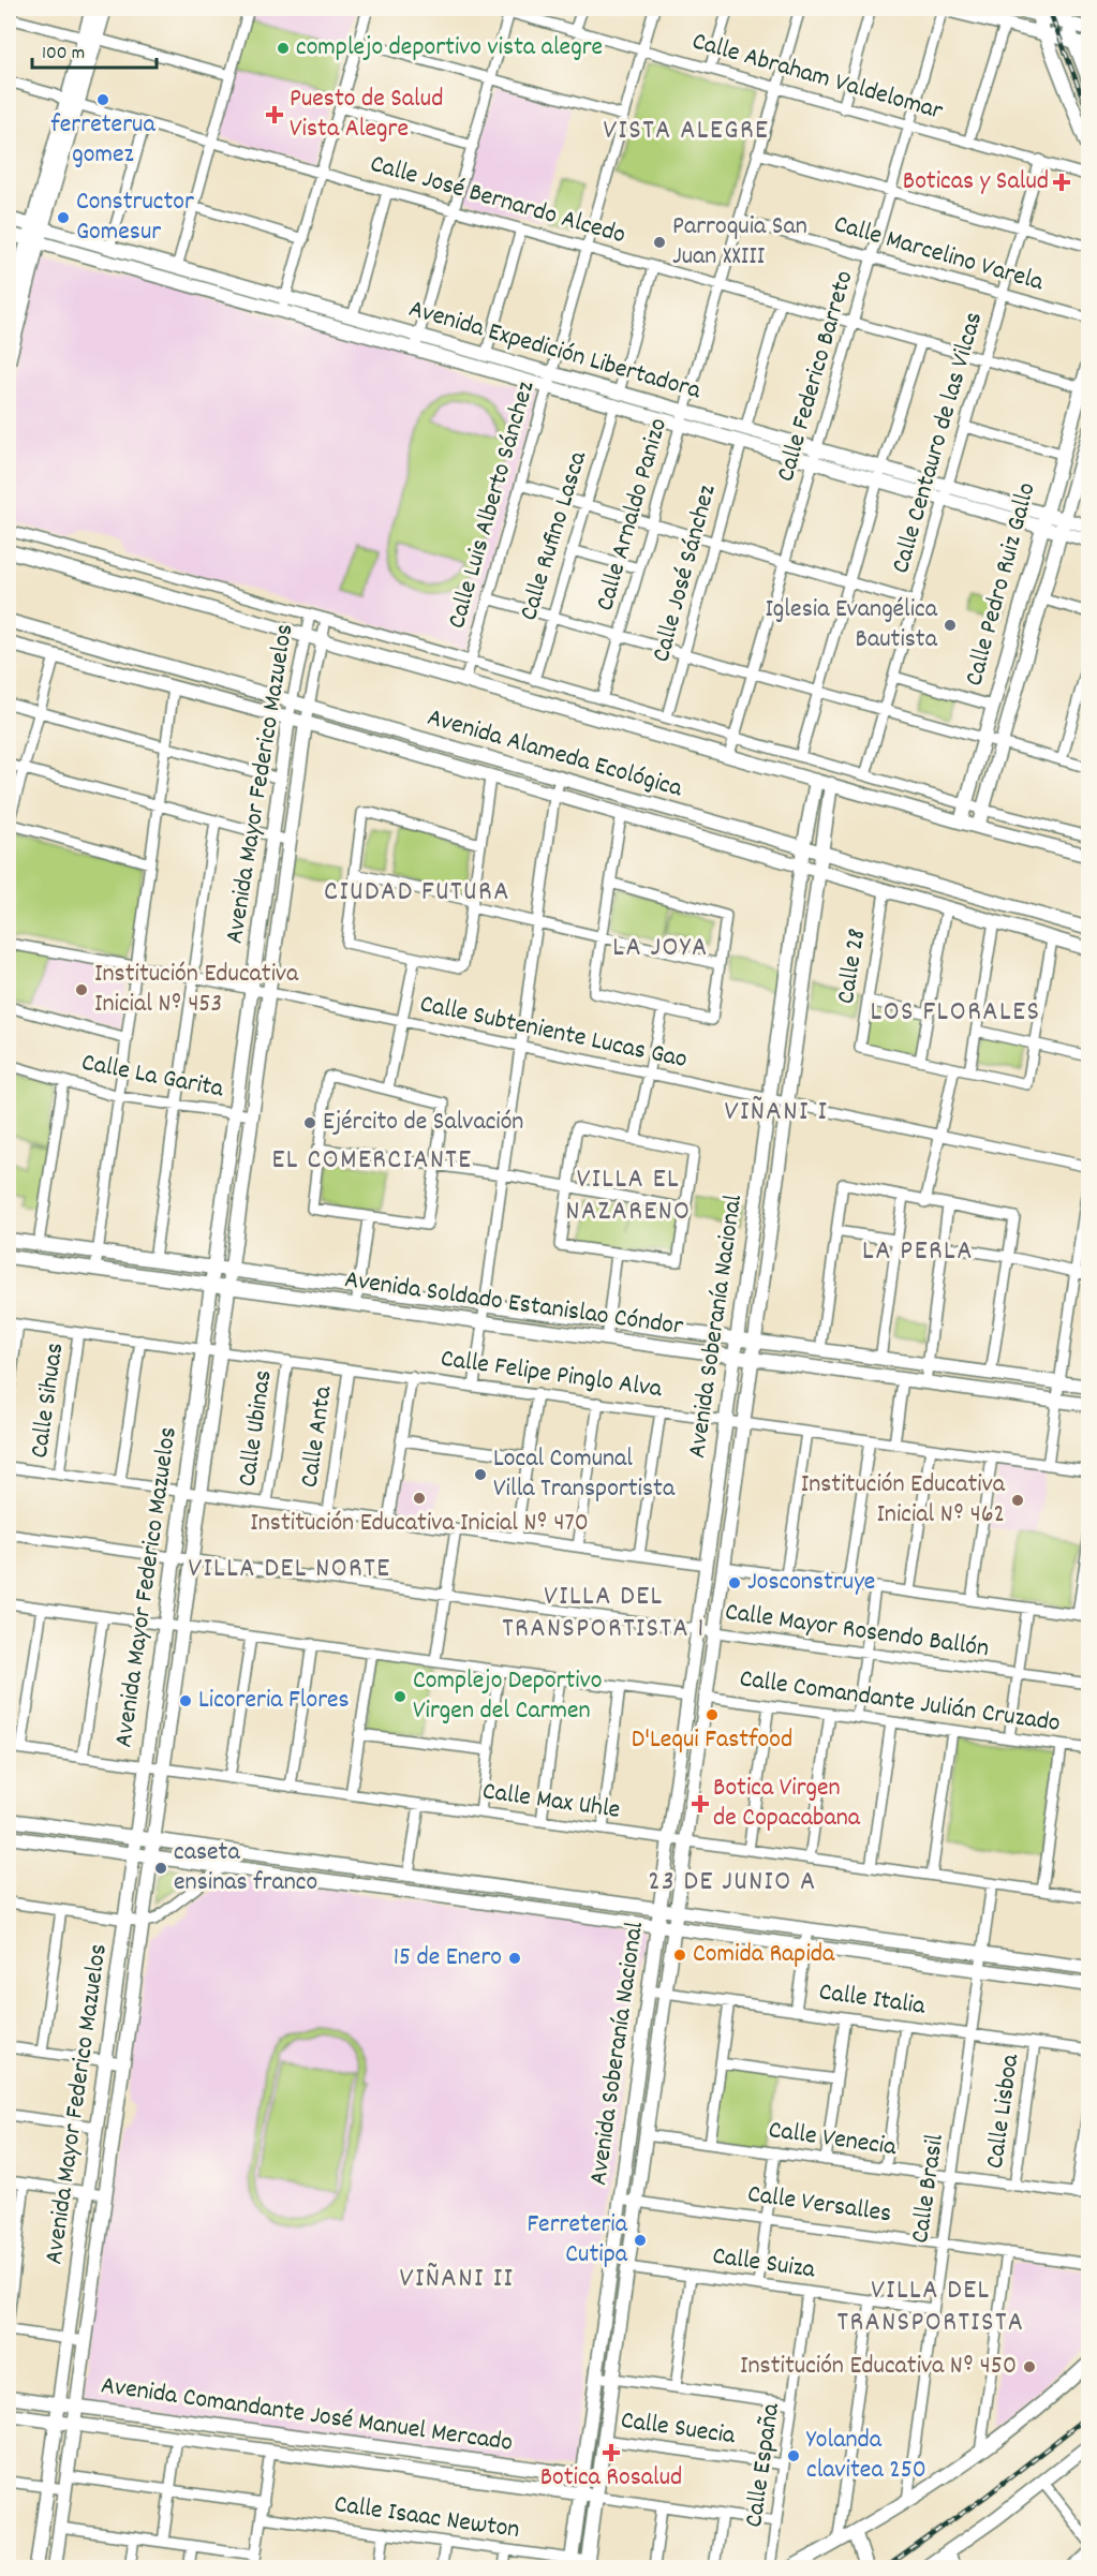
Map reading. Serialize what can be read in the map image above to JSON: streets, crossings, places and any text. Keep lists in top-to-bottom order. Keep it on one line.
{"streets":{"street":["Calle Abraham Valdelomar","Calle José Bernardo Alcedo","Calle Marcelino Varela","Avenida Expedición Libertadora","Calle Federico Barreto","Calle Centauro de las Vilcas","Calle Luis Alberto Sánchez","Calle Arnaldo Panizo","Calle Rufino Lasca","Calle José Sánchez","Calle Pedro Ruiz Gallo","Avenida Alameda Ecológica","Avenida Mayor Federico Mazuelos","Calle 28","Calle Subteniente Lucas Gao","Calle La Garita","Avenida Soldado Estanislao Cóndor","Avenida Soberanía Nacional","Calle Felipe Pinglo Alva","Calle Sihuas","Calle Ubinas","Calle Anta","Calle Mayor Rosendo Ballón","Calle Comandante Julián Cruzado","Calle Max Uhle","Calle Italia","Calle Lisboa","Calle Venecia","Calle Brasil","Calle Versalles","Calle Suiza","Avenida Comandante José Manuel Mercado","Calle Suecia","Calle España","Calle Isaac Newton"]},"crossings":[["Calle Abraham Valdelomar","Calle Federico Barreto"],["Calle Abraham Valdelomar","Calle Centauro de las Vilcas"],["Calle Abraham Valdelomar","Calle Luis Alberto Sánchez"],["Calle Abraham Valdelomar","Calle Arnaldo Panizo"],["Calle José Bernardo Alcedo","Calle Federico Barreto"],["Calle José Bernardo Alcedo","Calle Centauro de las Vilcas"],["Calle José Bernardo Alcedo","Calle Luis Alberto Sánchez"],["Calle José Bernardo Alcedo","Calle Arnaldo Panizo"],["Calle José Bernardo Alcedo","Calle Rufino Lasca"],["Calle José Bernardo Alcedo","Calle José Sánchez"],["Calle José Bernardo Alcedo","Calle Pedro Ruiz Gallo"],["Calle Marcelino Varela","Calle Federico Barreto"],["Calle Marcelino Varela","Calle Centauro de las Vilcas"],["Calle Marcelino Varela","Calle Arnaldo Panizo"],["Avenida Expedición Libertadora","Calle Federico Barreto"],["Avenida Expedición Libertadora","Calle Centauro de las Vilcas"],["Avenida Expedición Libertadora","Calle Luis Alberto Sánchez"],["Avenida Expedición Libertadora","Calle Arnaldo Panizo"],["Avenida Expedición Libertadora","Calle Rufino Lasca"],["Avenida Expedición Libertadora","Calle José Sánchez"],["Avenida Expedición Libertadora","Calle Pedro Ruiz Gallo"],["Calle Federico Barreto","Avenida Alameda Ecológica"],["Calle Luis Alberto Sánchez","Avenida Alameda Ecológica"],["Calle Pedro Ruiz Gallo","Avenida Alameda Ecológica"],["Avenida Alameda Ecológica","Avenida Mayor Federico Mazuelos"],["Avenida Alameda Ecológica","Calle 28"],["Avenida Alameda Ecológica","Avenida Soberanía Nacional"],["Avenida Mayor Federico Mazuelos","Calle Subteniente Lucas Gao"],["Avenida Mayor Federico Mazuelos","Calle La Garita"],["Avenida Mayor Federico Mazuelos","Avenida Soldado Estanislao Cóndor"],["Avenida Mayor Federico Mazuelos","Calle Felipe Pinglo Alva"],["Avenida Mayor Federico Mazuelos","Calle Mayor Rosendo Ballón"],["Avenida Mayor Federico Mazuelos","Calle Max Uhle"],["Avenida Mayor Federico Mazuelos","Avenida Comandante José Manuel Mercado"],["Calle Subteniente Lucas Gao","Avenida Soberanía Nacional"],["Avenida Soldado Estanislao Cóndor","Avenida Soberanía Nacional"],["Avenida Soberanía Nacional","Calle Felipe Pinglo Alva"],["Avenida Soberanía Nacional","Calle Mayor Rosendo Ballón"],["Avenida Soberanía Nacional","Calle Comandante Julián Cruzado"],["Avenida Soberanía Nacional","Calle Max Uhle"],["Avenida Soberanía Nacional","Calle Italia"],["Avenida Soberanía Nacional","Calle Venecia"],["Avenida Soberanía Nacional","Calle Versalles"],["Avenida Soberanía Nacional","Calle Suiza"],["Avenida Soberanía Nacional","Avenida Comandante José Manuel Mercado"],["Avenida Soberanía Nacional","Calle Suecia"],["Avenida Soberanía Nacional","Calle Isaac Newton"],["Calle Felipe Pinglo Alva","Calle Sihuas"],["Calle Felipe Pinglo Alva","Calle Ubinas"],["Calle Felipe Pinglo Alva","Calle Anta"],["Calle Max Uhle","Calle Brasil"],["Calle Italia","Calle Lisboa"],["Calle Italia","Calle Brasil"],["Calle Lisboa","Calle Venecia"],["Calle Venecia","Calle Brasil"],["Calle Brasil","Calle Versalles"],["Calle Brasil","Calle Suiza"],["Calle Suiza","Calle España"],["Calle Suecia","Calle España"]],"districts":["VISTA ALEGRE","CIUDAD FUTURA","LA JOYA","LOS FLORALES","VIÑANI I","EL COMERCIANTE","VILLA EL NAZARENO","LA PERLA","VILLA DEL NORTE","VILLA DEL TRANSPORTISTA 1","23 DE JUNIO A","VIÑANI II","VILLA DEL TRANSPORTISTA"],"places":{"other":["complejo deportivo vista alegre","ferreterua gomez","Constructor Gomesur","Parroquia San Juan XXIII","Iglesia Evangélica Bautista","Institución Educativa Inicial Nº 453","Ejército de Salvación","Local Comunal Villa Transportista","Institución Educativa Inicial Nº 470","Institución Educativa Inicial Nº 462","Josconstruye","Complejo Deportivo Virgen del Carmen","Licoreria Flores","D'Lequi Fastfood","caseta ensinas franco","Comida Rapida","15 de Enero","Ferreteria Cutipa","Institución Educativa Nº 450","Yolanda clavitea 250"],"health":["Puesto de Salud Vista Alegre","Boticas y Salud","Botica Virgen de Copacabana","Botica Rosalud"]},"scale_bar":"100 m"}
